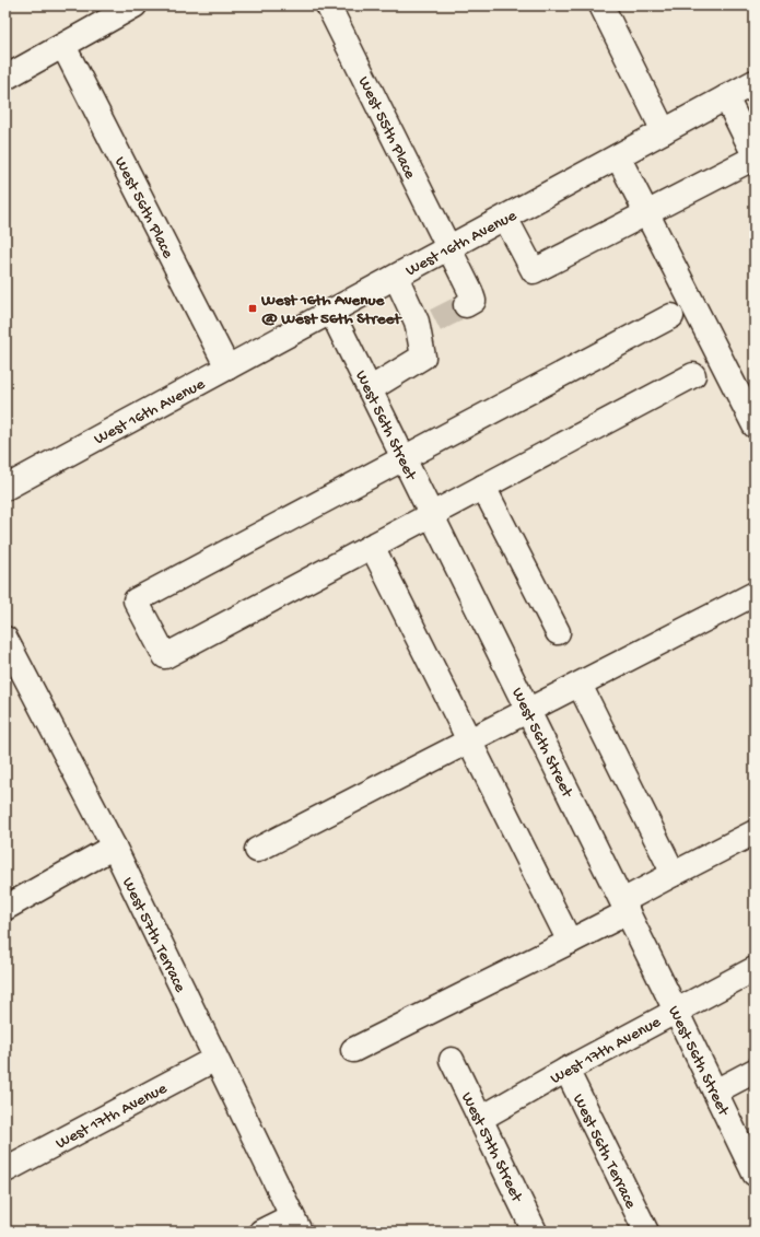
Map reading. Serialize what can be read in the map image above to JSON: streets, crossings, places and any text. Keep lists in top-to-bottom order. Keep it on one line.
{"streets":{"street":["West 55th Place","West 56th Place","West 16th Avenue","West 56th Street","West 57th Terrace","West 17th Avenue","West 57th Street","West 56th Terrace"]},"crossings":[["West 55th Place","West 16th Avenue"],["West 56th Place","West 16th Avenue"],["West 16th Avenue","West 56th Street"],["West 56th Street","West 17th Avenue"],["West 57th Terrace","West 17th Avenue"],["West 17th Avenue","West 57th Street"],["West 17th Avenue","West 56th Terrace"]],"places":{"transit":["West 16th Avenue @ West 56th Street"]}}
